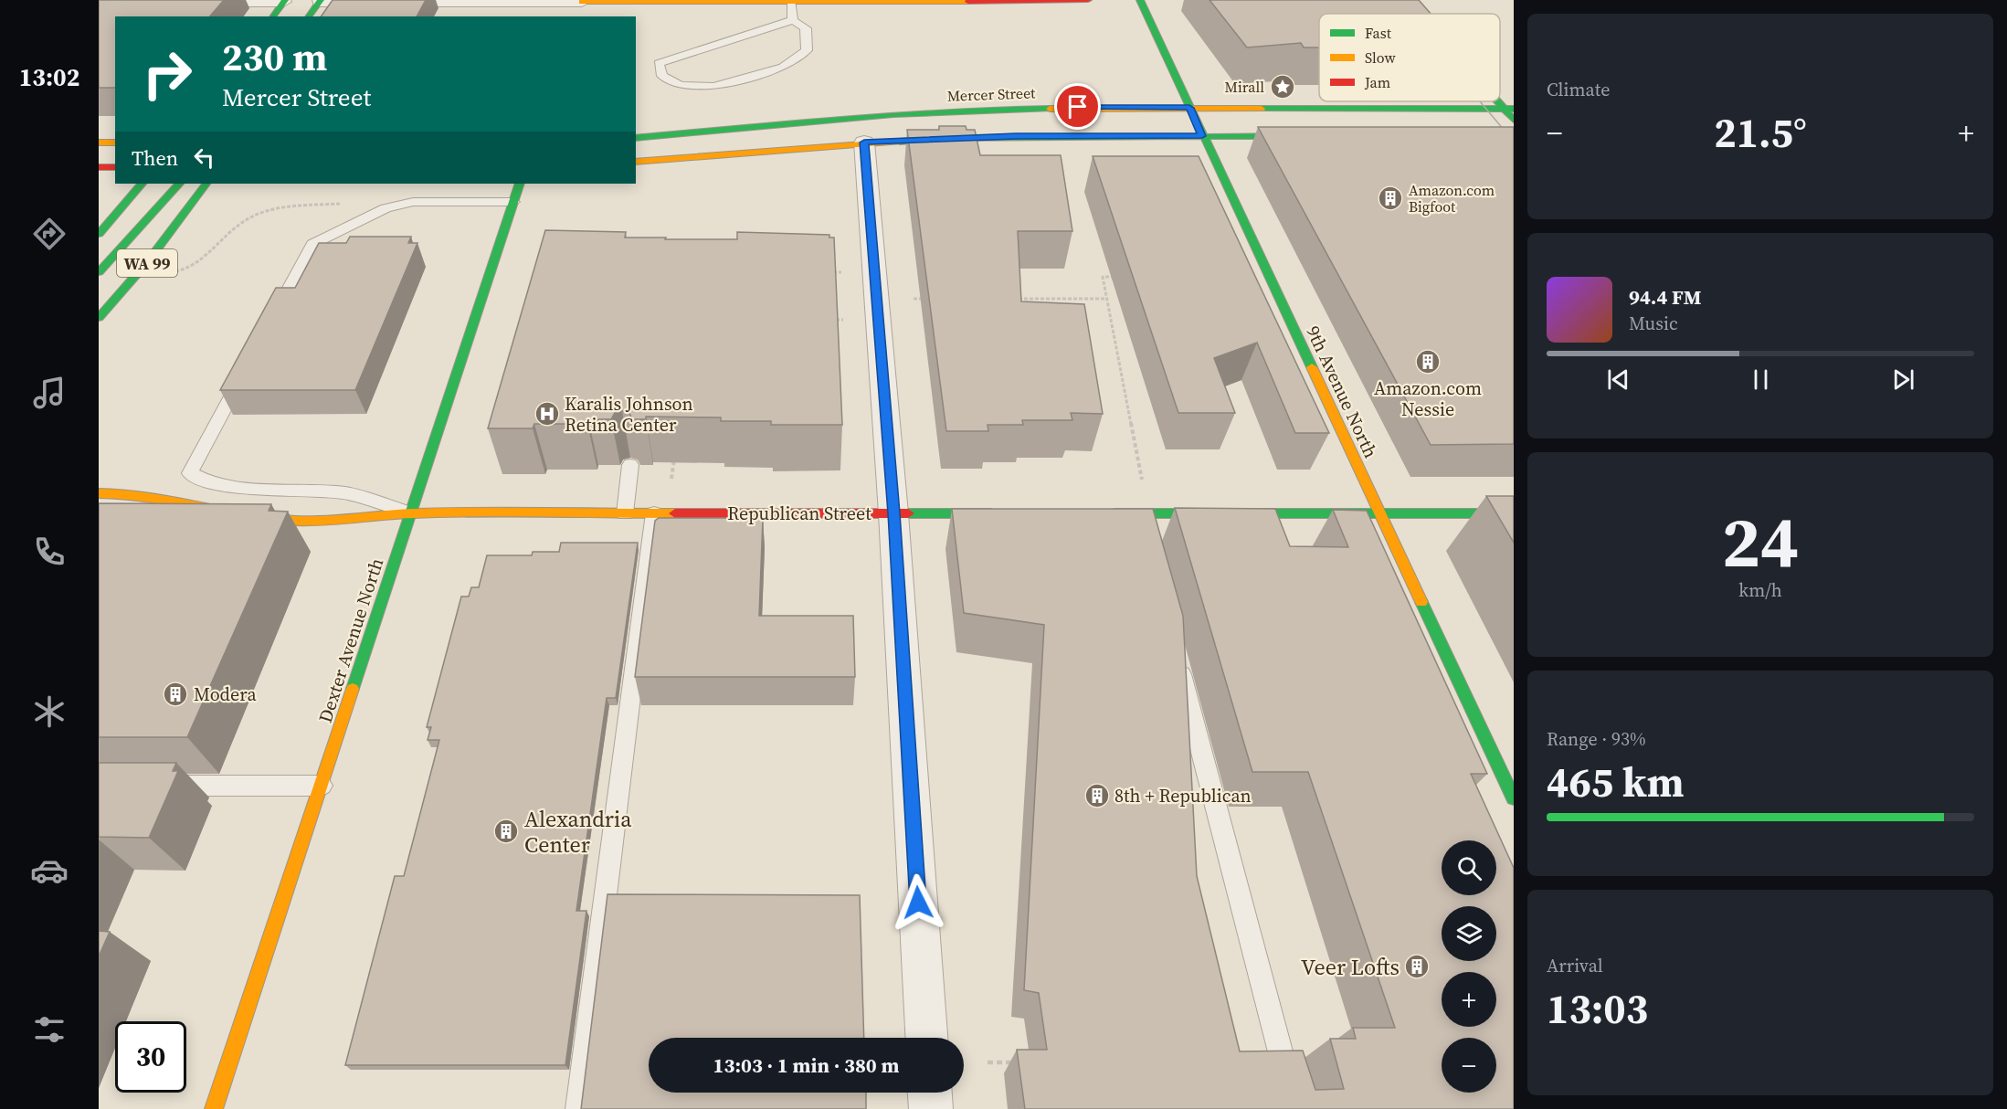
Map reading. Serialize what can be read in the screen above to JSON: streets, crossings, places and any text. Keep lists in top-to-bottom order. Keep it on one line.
{"streets":{"main road":["Mercer Street","WA 99","9th Avenue North","Republican Street","Dexter Avenue North"]},"crossings":[["Mercer Street","9th Avenue North"],["Republican Street","Dexter Avenue North"]],"places":{"place":["Mirall"],"building":["Amazon.com Bigfoot","Amazon.com Nessie","Modera","8th + Republican","Alexandria Center","Veer Lofts"],"hospital":["Karalis Johnson Retina Center"]},"legend":["Fast","Slow","Jam"],"page":{"tabs":"13:02","tile":["Climate",["24","km/h"],["Range · 93%","465 km"],["Arrival","13:03"]],"turn":["230 m","Mercer Street"],"heat":["−","21.5°","+"],"then":"Then","song":["94.4 FM","Music"],"map_buttons":["+","−"],"limit":"30","trip":"13:03 · 1 min · 380 m"}}
